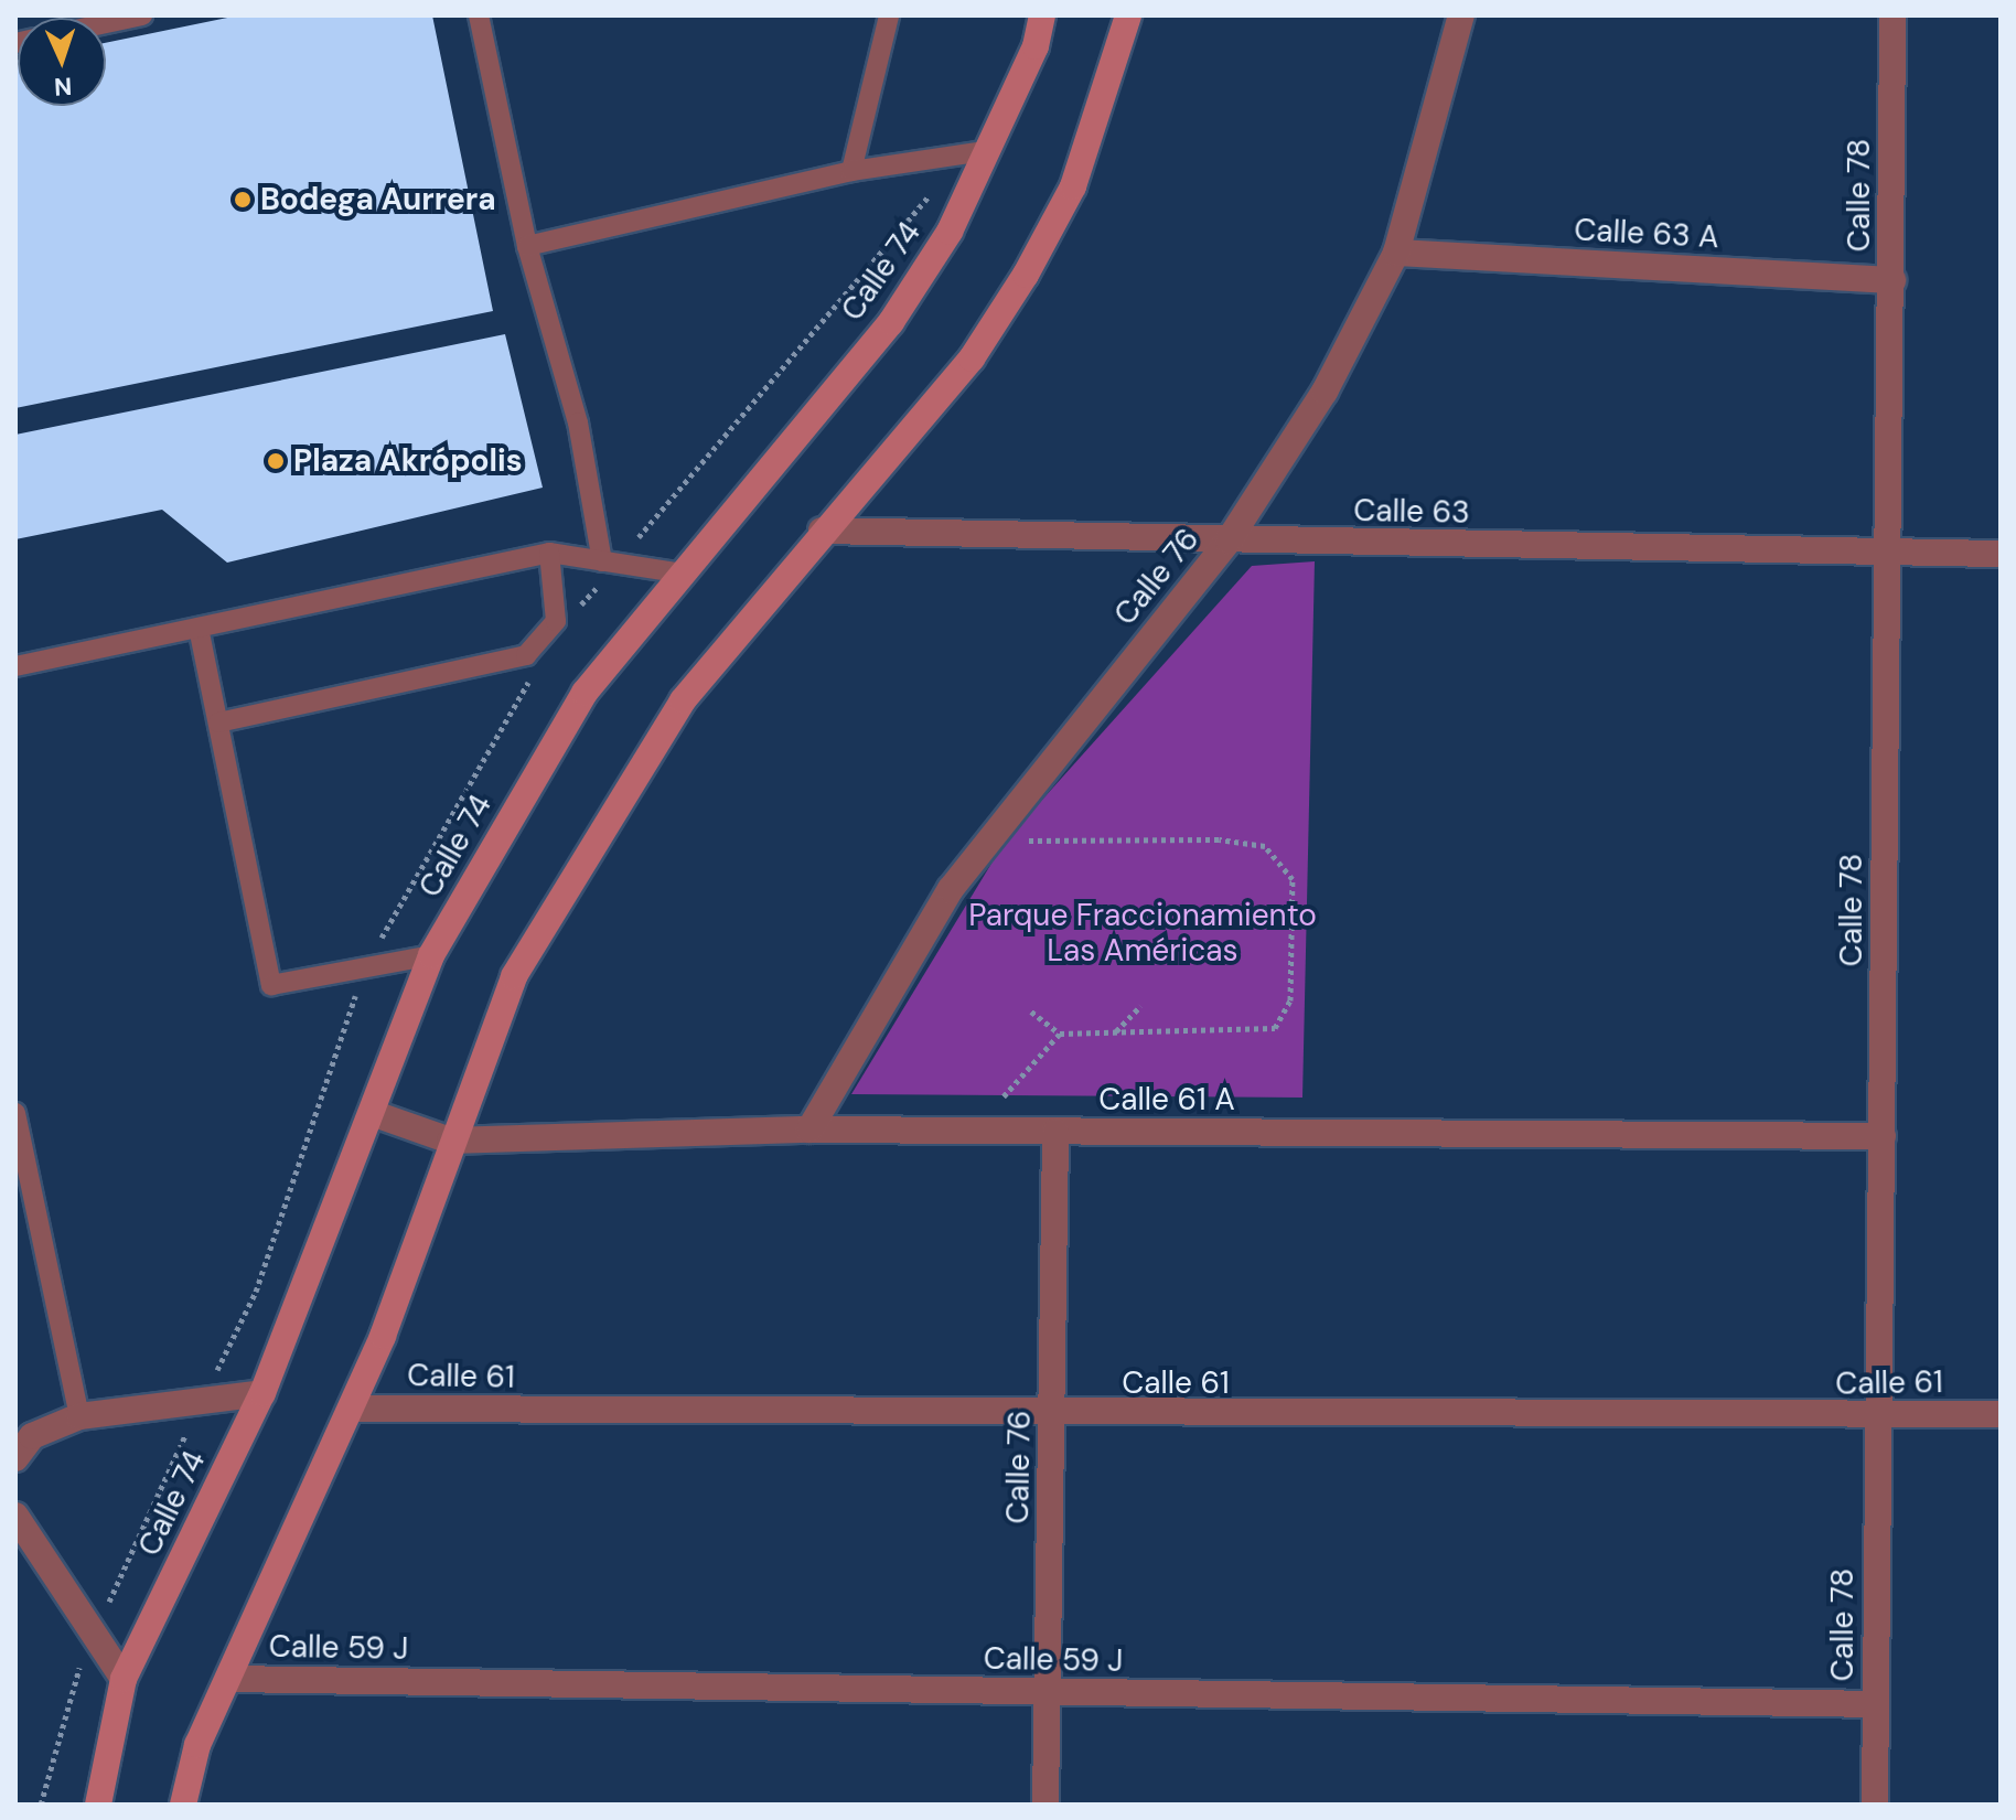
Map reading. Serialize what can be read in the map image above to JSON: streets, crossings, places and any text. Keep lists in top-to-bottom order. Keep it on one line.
{"streets":{"main road":["Calle 74"],"street":["Calle 78","Calle 63 A","Calle 63","Calle 76","Calle 61 A","Calle 61","Calle 59 J"]},"crossings":[["Calle 78","Calle 63 A"],["Calle 78","Calle 63"],["Calle 78","Calle 61 A"],["Calle 78","Calle 61"],["Calle 78","Calle 59 J"],["Calle 63 A","Calle 76"],["Calle 63","Calle 76"],["Calle 76","Calle 61 A"],["Calle 76","Calle 61"],["Calle 76","Calle 59 J"]],"parks":["Parque Fraccionamiento Las Américas"],"places":["Bodega Aurrera","Plaza Akrópolis"],"north":"bottom"}
